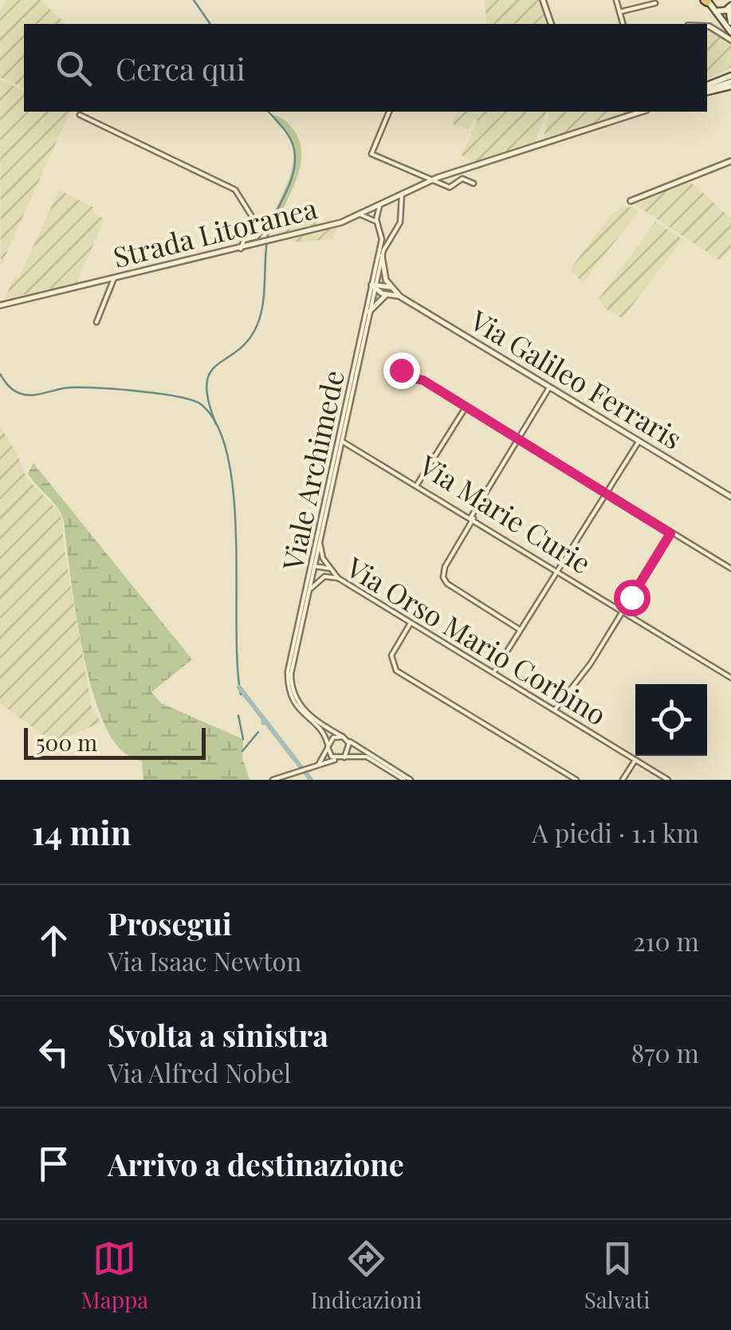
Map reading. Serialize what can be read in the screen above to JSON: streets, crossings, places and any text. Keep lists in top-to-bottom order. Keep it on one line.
{"streets":{"street":["Strada Litoranea","Via Galileo Ferraris","Viale Archimede","Via Marie Curie","Via Orso Mario Corbino"]},"crossings":[["Strada Litoranea","Viale Archimede"],["Via Galileo Ferraris","Viale Archimede"],["Viale Archimede","Via Marie Curie"],["Viale Archimede","Via Orso Mario Corbino"]],"scale_bar":"500 m","page":{"search":"Cerca qui","scale":"500 m","heading":["14 min","A piedi · 1.1 km"],"list":[["Prosegui","Via Isaac Newton","210 m"],["Svolta a sinistra","Via Alfred Nobel","870 m"],"Arrivo a destinazione"],"nav":["Mappa","Indicazioni","Salvati"]}}
